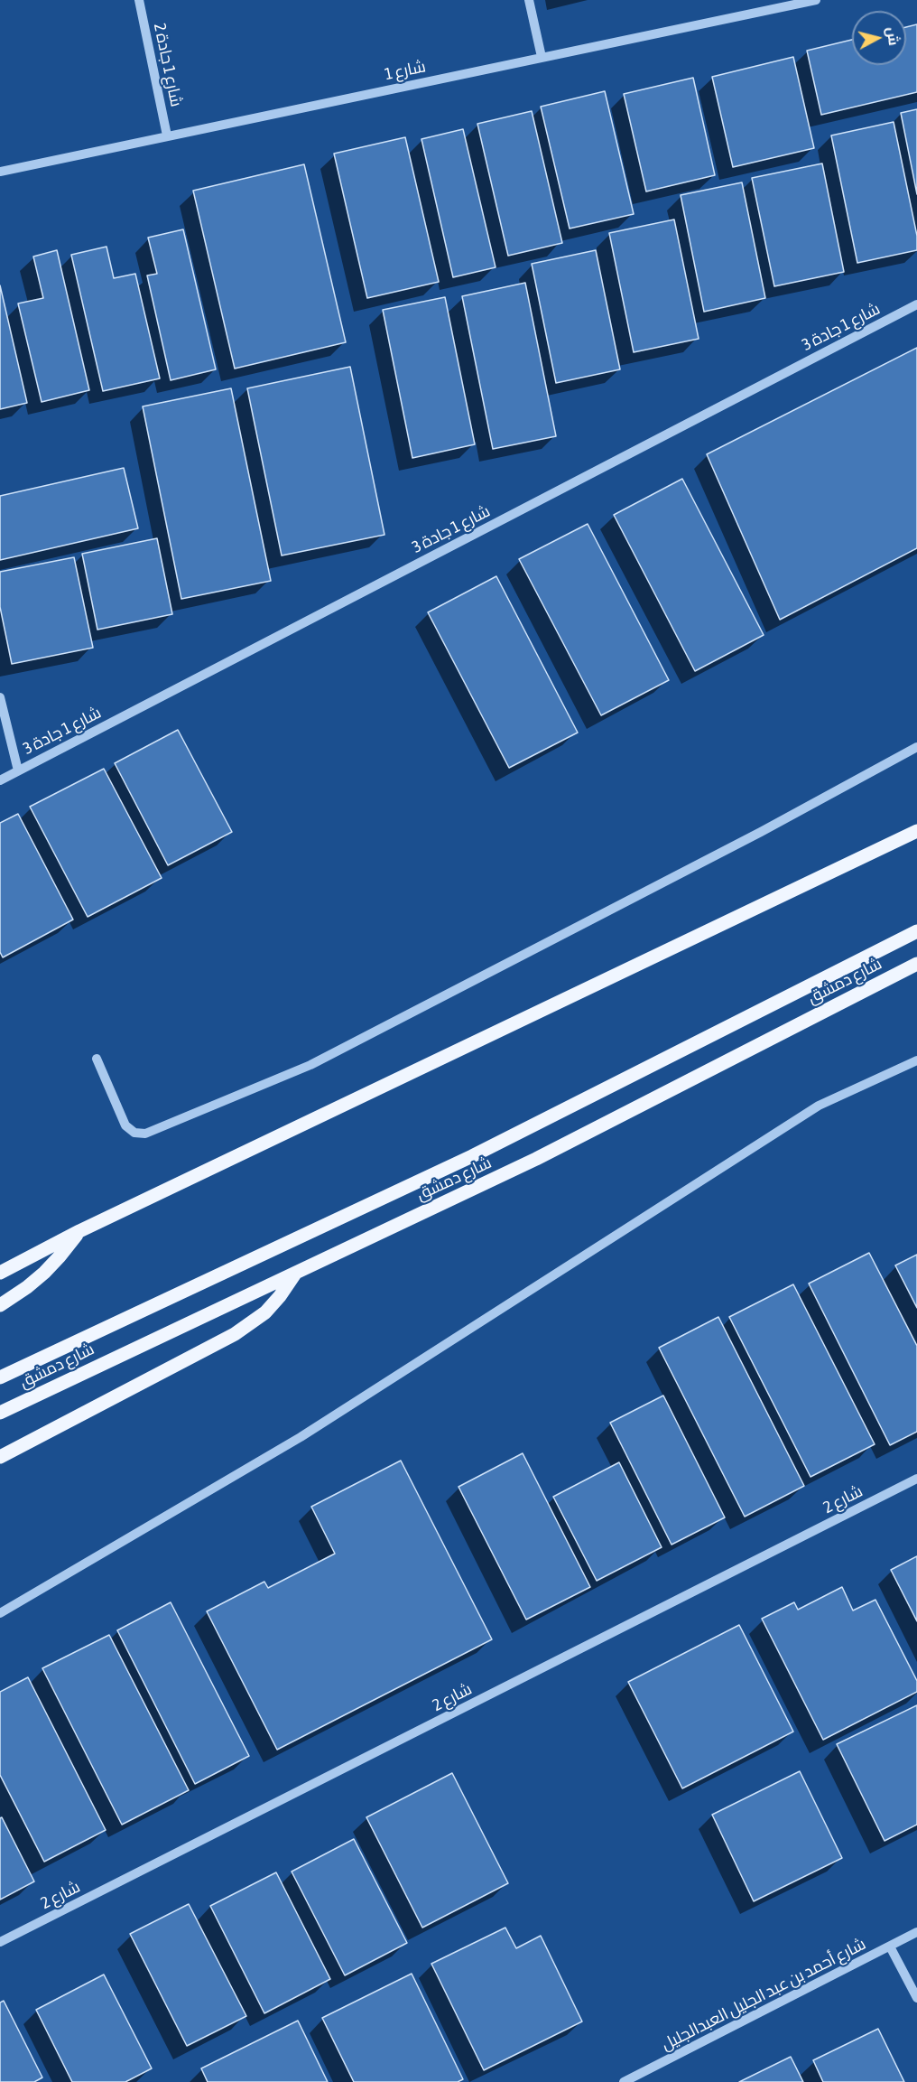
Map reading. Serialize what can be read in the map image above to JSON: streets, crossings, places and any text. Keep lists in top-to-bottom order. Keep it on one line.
{"streets":{"main road":["شارع دمشق"],"street":["شارع 1 جادة 2","شارع 1","شارع 1 جادة 3","شارع 2","شارع أحمد بن عبد الجليل العبدالجليل"]},"crossings":[["شارع 1 جادة 2","شارع 1"]],"north":"right"}
